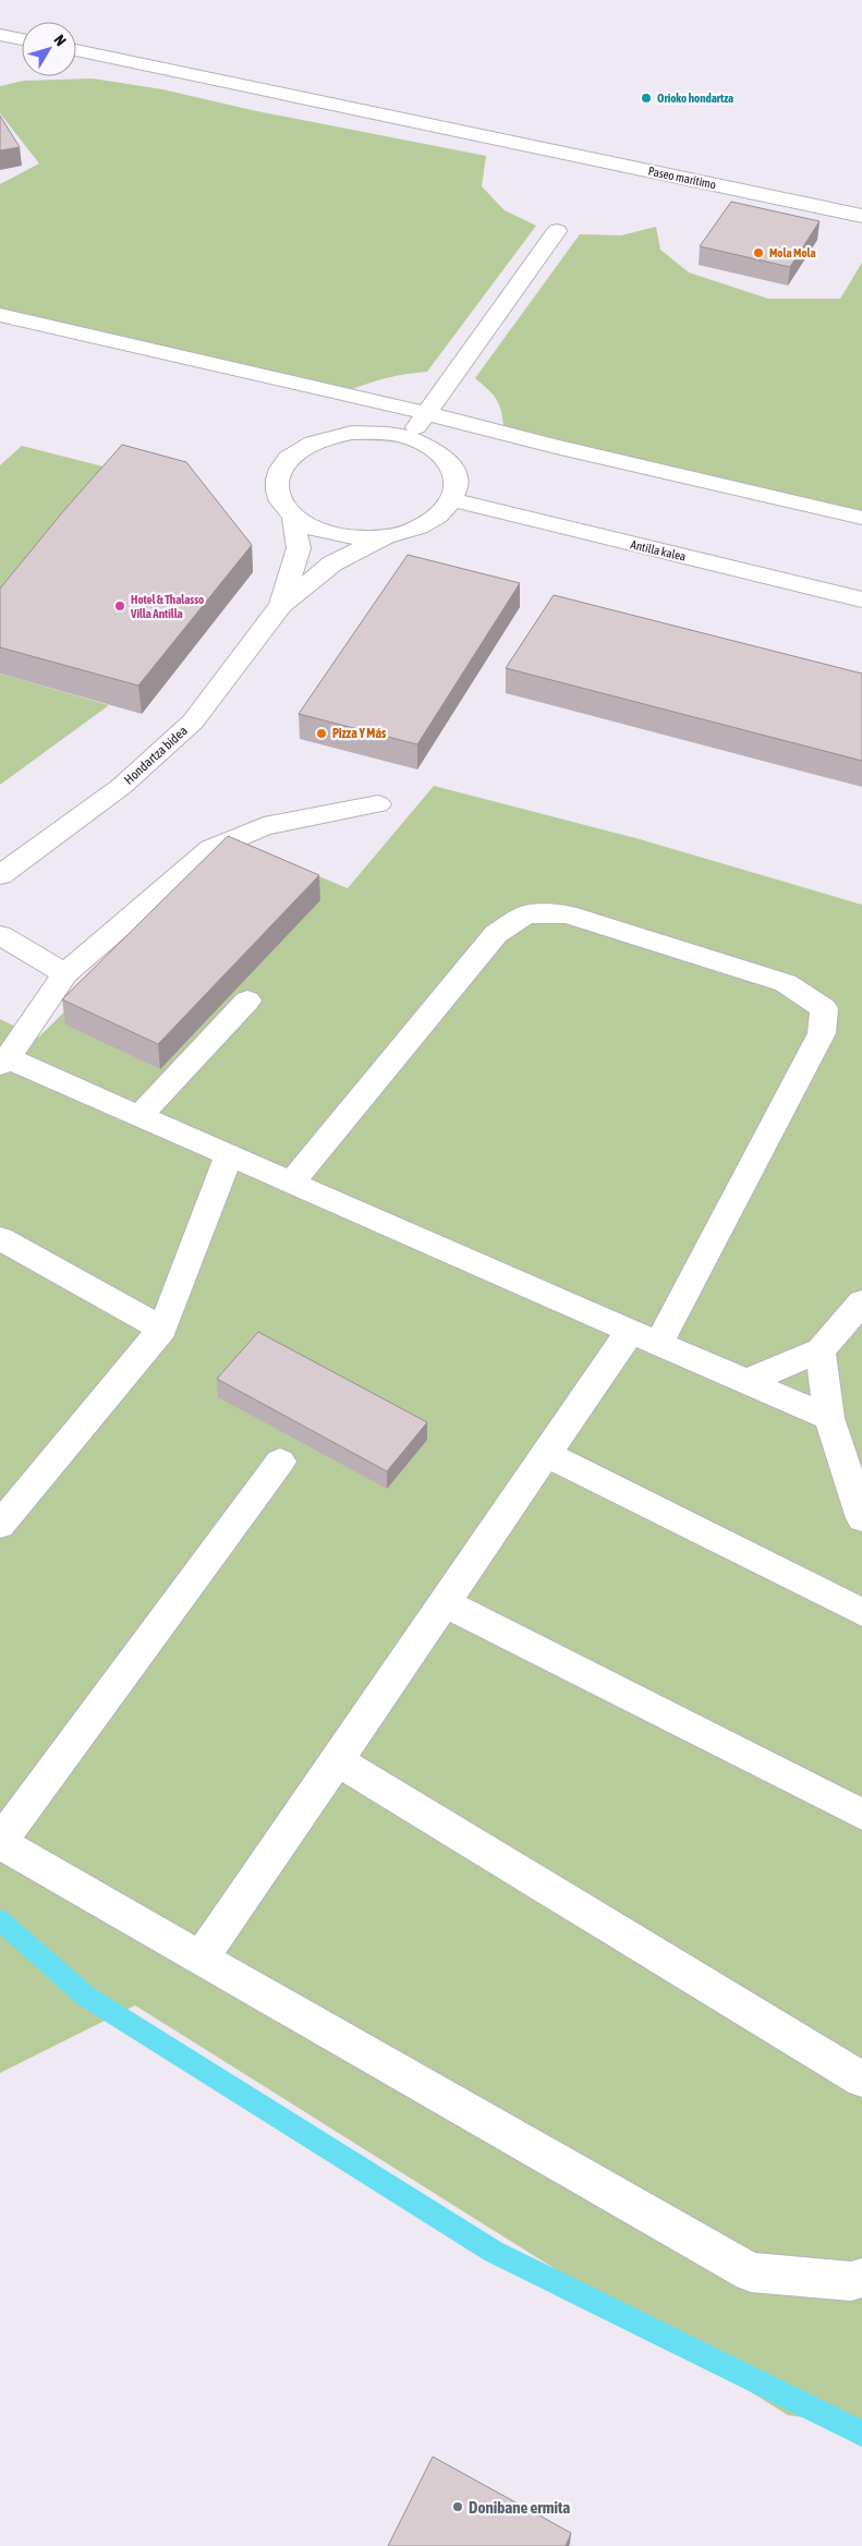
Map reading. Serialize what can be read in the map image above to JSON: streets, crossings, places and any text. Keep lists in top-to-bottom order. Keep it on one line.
{"streets":{"street":["Paseo marítimo","Antilla kalea","Hondartza bidea"]},"places":["Orioko hondartza","Mola Mola","Hotel & Thalasso Villa Antilla","Pizza Y Más","Donibane ermita"],"north":"top right"}
